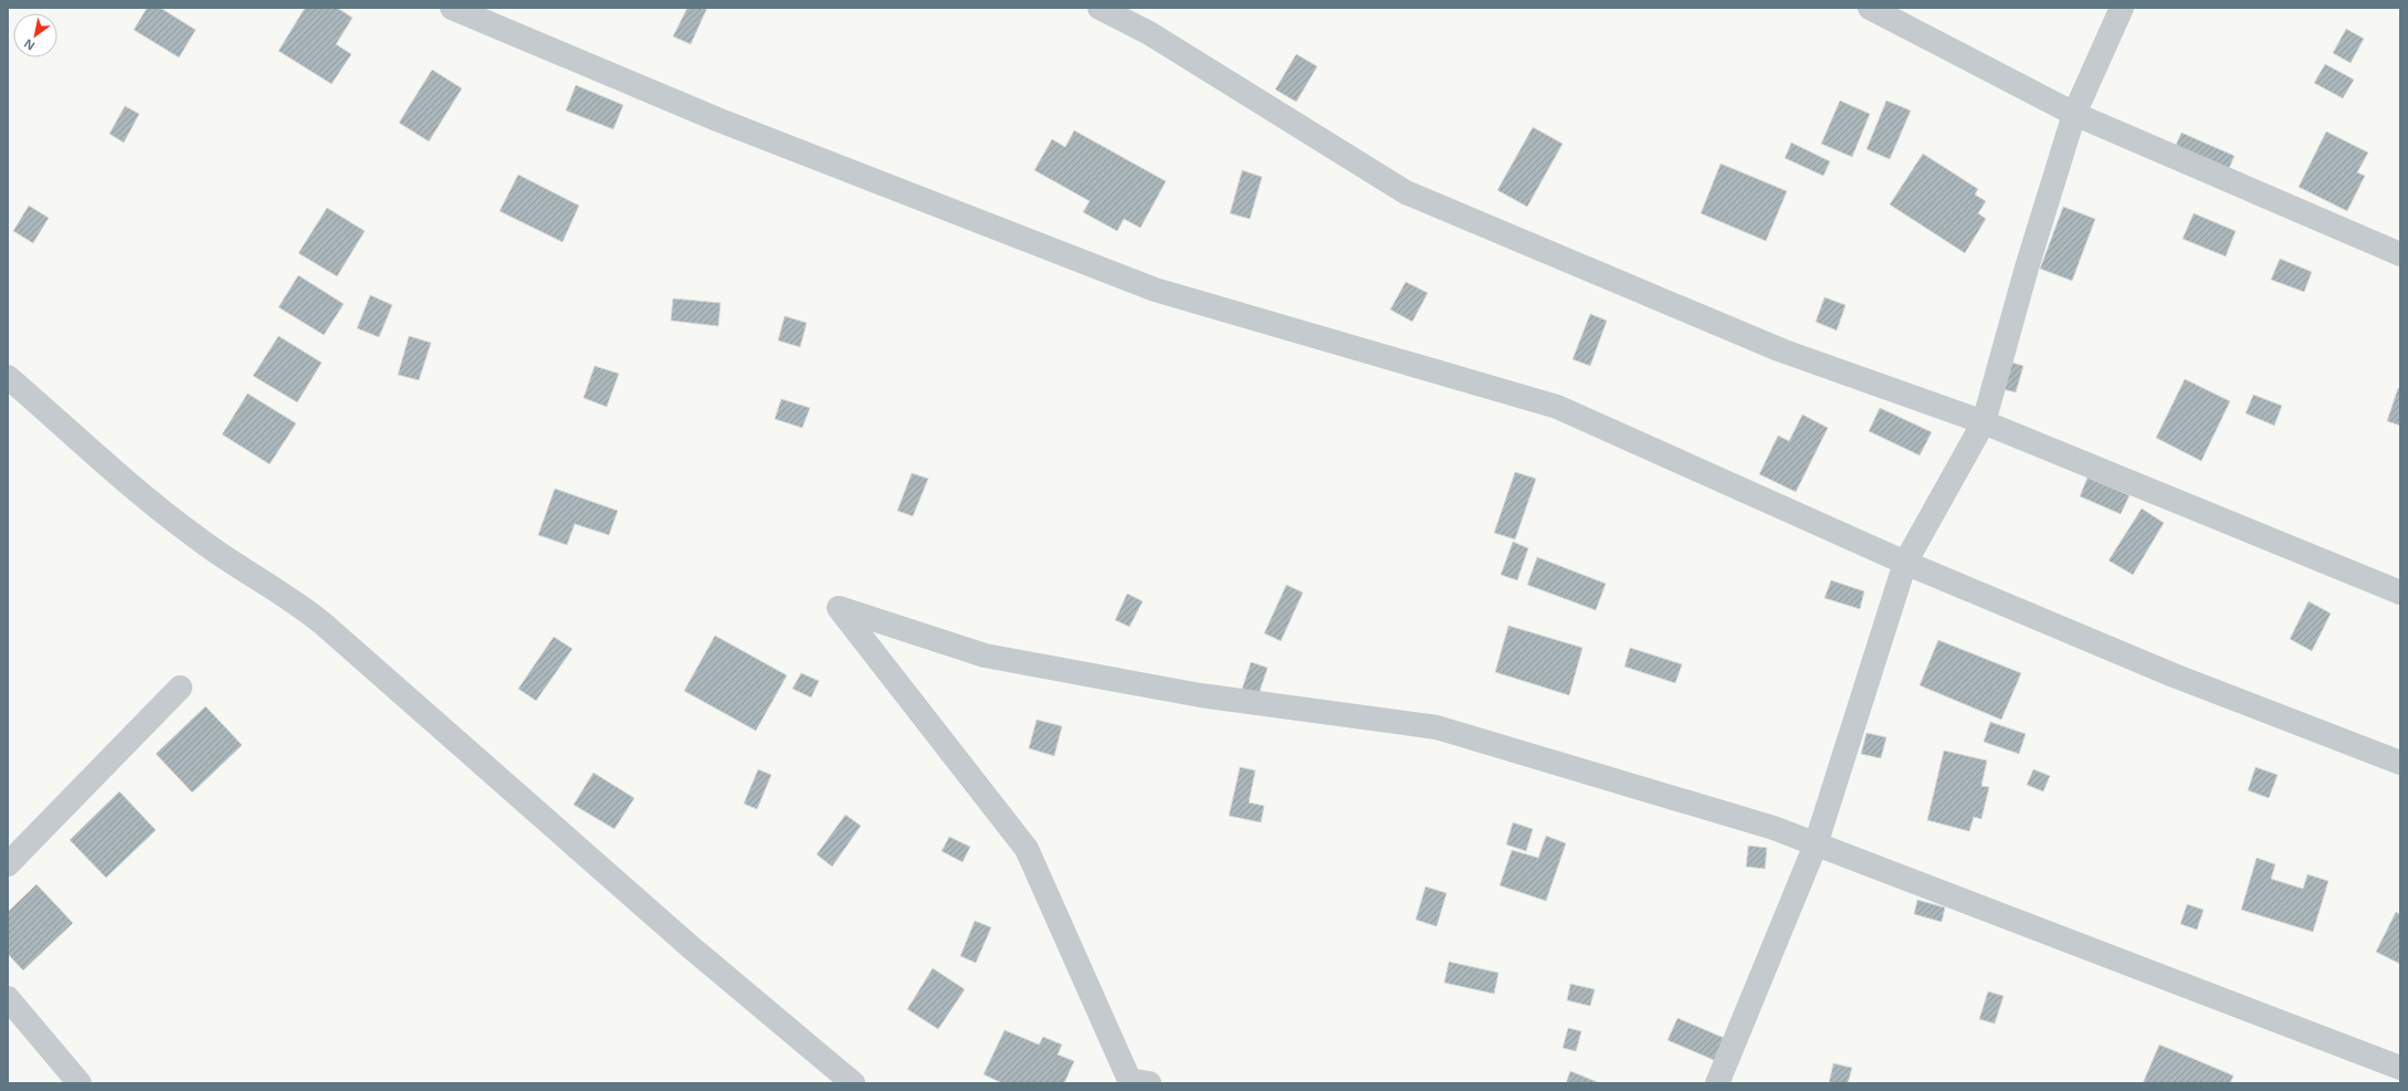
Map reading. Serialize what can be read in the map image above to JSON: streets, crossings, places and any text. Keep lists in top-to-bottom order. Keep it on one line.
{"north":"bottom left"}
